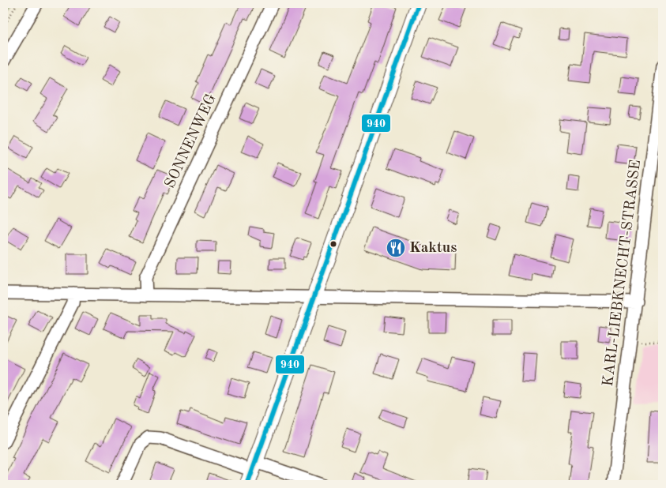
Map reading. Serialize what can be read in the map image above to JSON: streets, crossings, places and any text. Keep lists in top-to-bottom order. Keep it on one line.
{"streets":{"street":["SONNENWEG","KARL-LIEBKNECHT-STRASSE"]},"places":{"restaurant":["Kaktus"]},"lines":["transit line 940"]}
